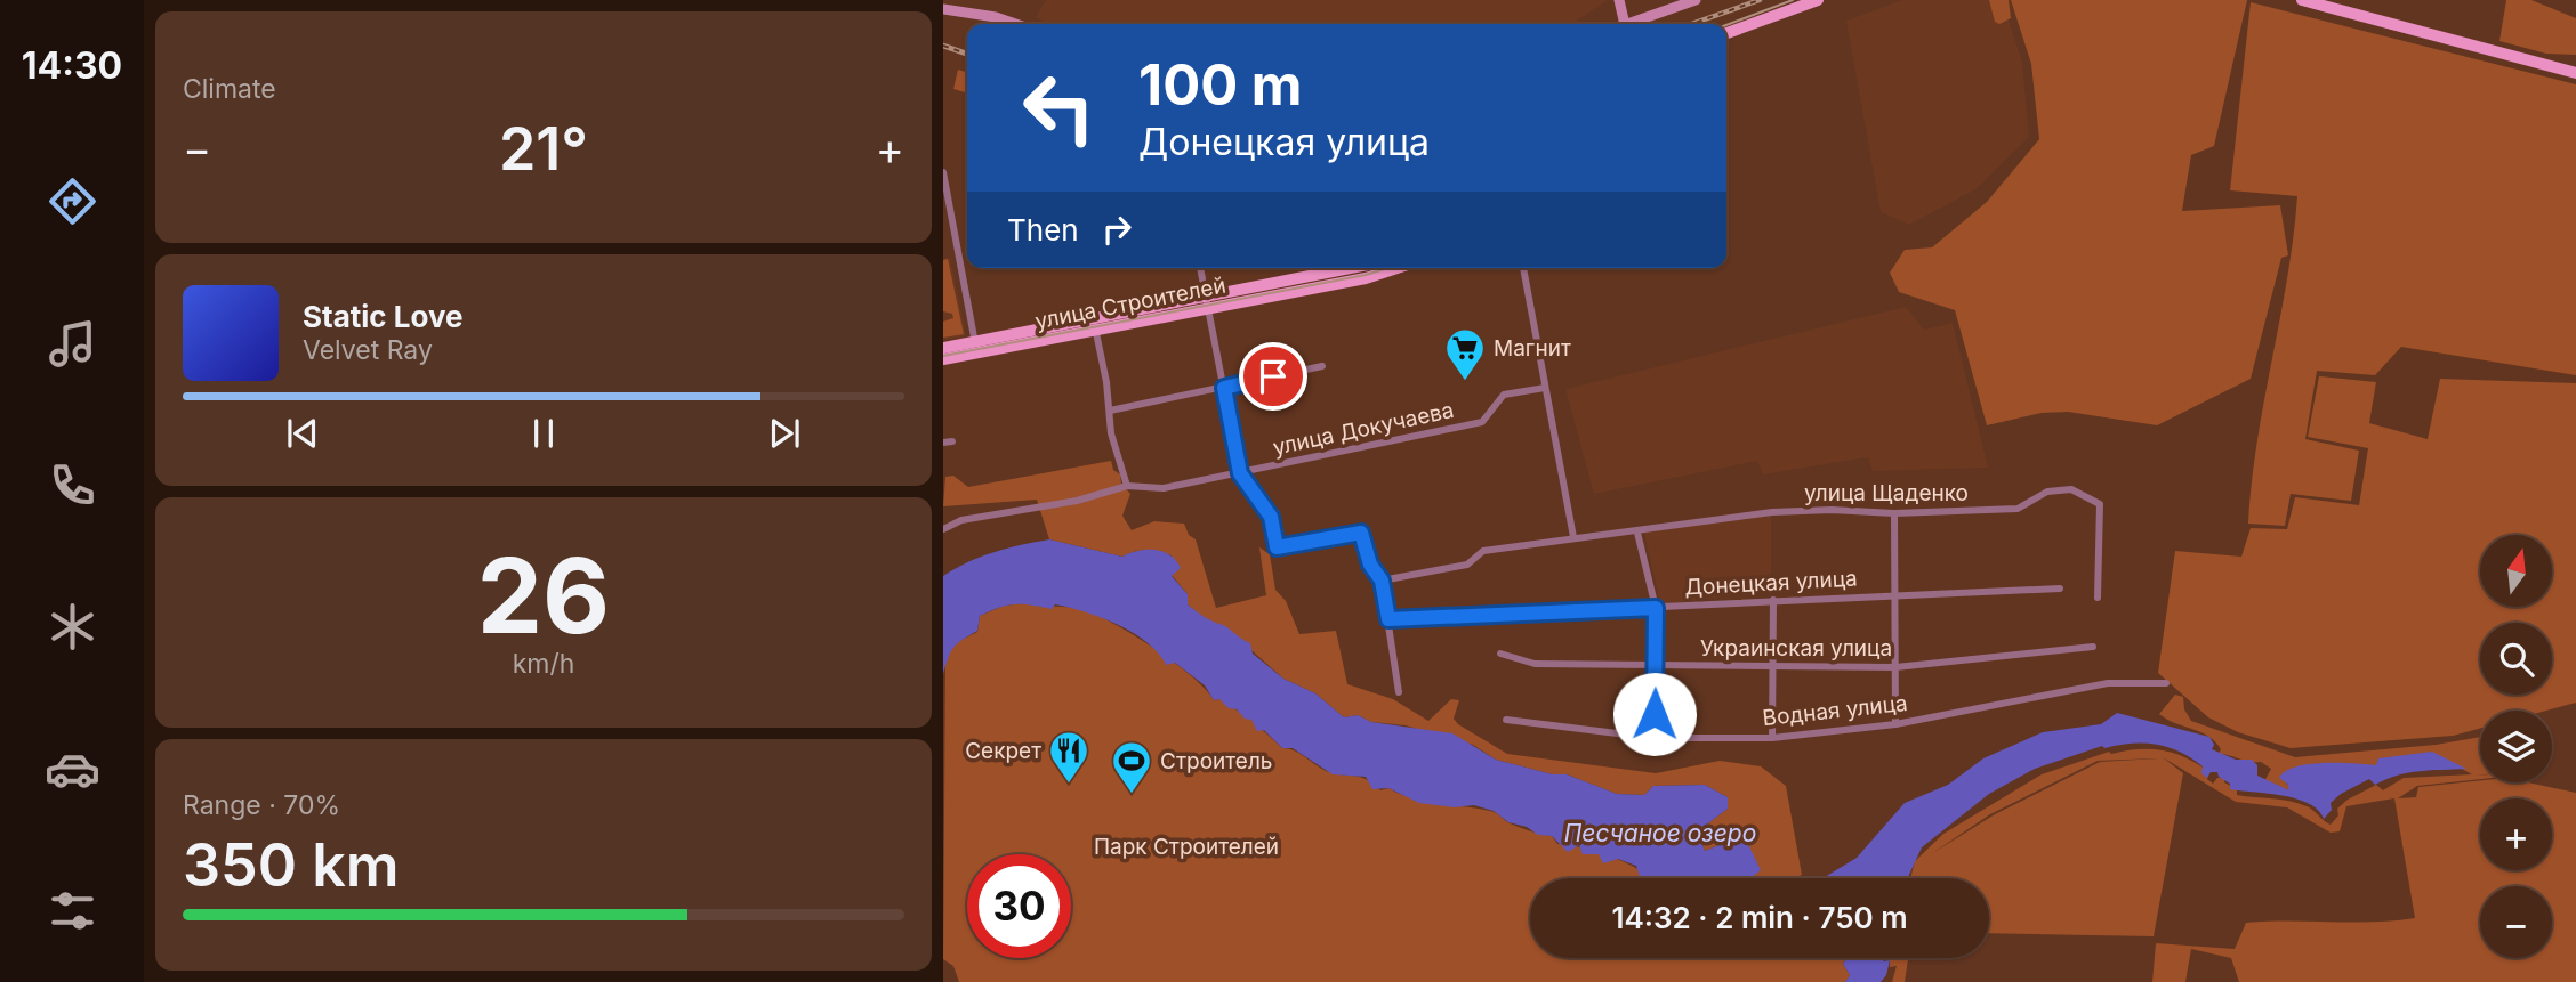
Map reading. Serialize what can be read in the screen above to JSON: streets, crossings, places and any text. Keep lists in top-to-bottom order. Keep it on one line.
{"streets":{"main road":["улица Строителей"],"street":["улица Докучаева","улица Щаденко","Донецкая улица","Украинская улица","Водная улица"]},"water":["Песчаное озеро"],"parks":["Парк Строителей"],"places":{"supermarket":["Магнит"],"restaurant":["Секрет"],"sports":["Строитель"]},"north":"top","page":{"tabs":"14:30","tile":["Climate",["26","km/h"],["Range · 70%","350 km"]],"turn":["100 m","Донецкая улица"],"heat":["−","21°","+"],"then":"Then","song":["Static Love","Velvet Ray"],"map_buttons":["+","−"],"limit":"30","trip":"14:32 · 2 min · 750 m"}}
